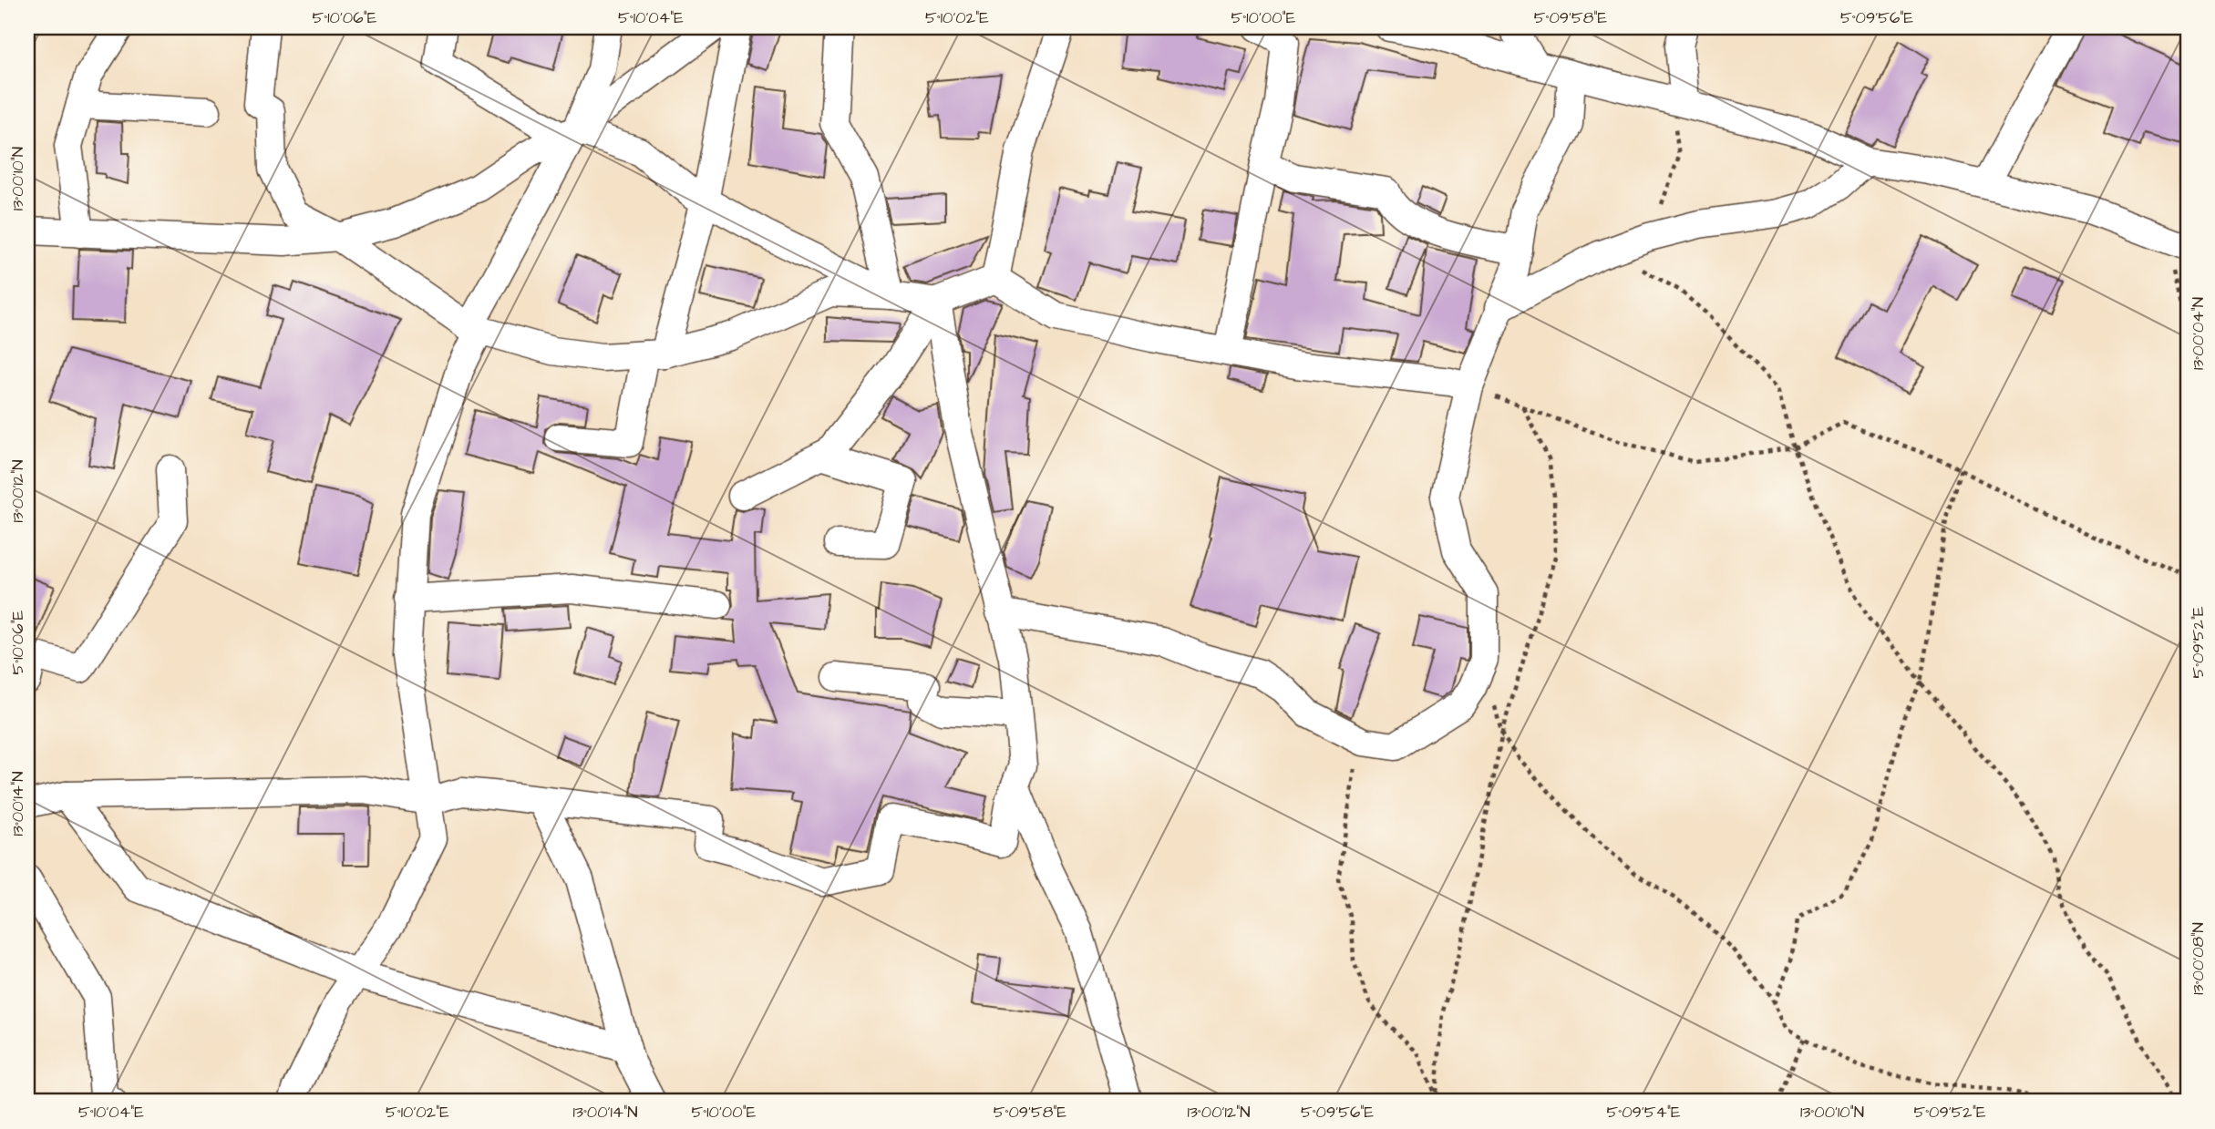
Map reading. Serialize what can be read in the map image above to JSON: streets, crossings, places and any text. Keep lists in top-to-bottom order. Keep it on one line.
{"coordinates":["5°10'06\"E","5°10'04\"E","5°10'02\"E","5°10'00\"E","5°09'58\"E","5°09'56\"E","13°00'10\"N","13°00'04\"N","13°00'12\"N","5°09'52\"E","13°00'14\"N","13°00'08\"N","5°09'54\"E"]}
